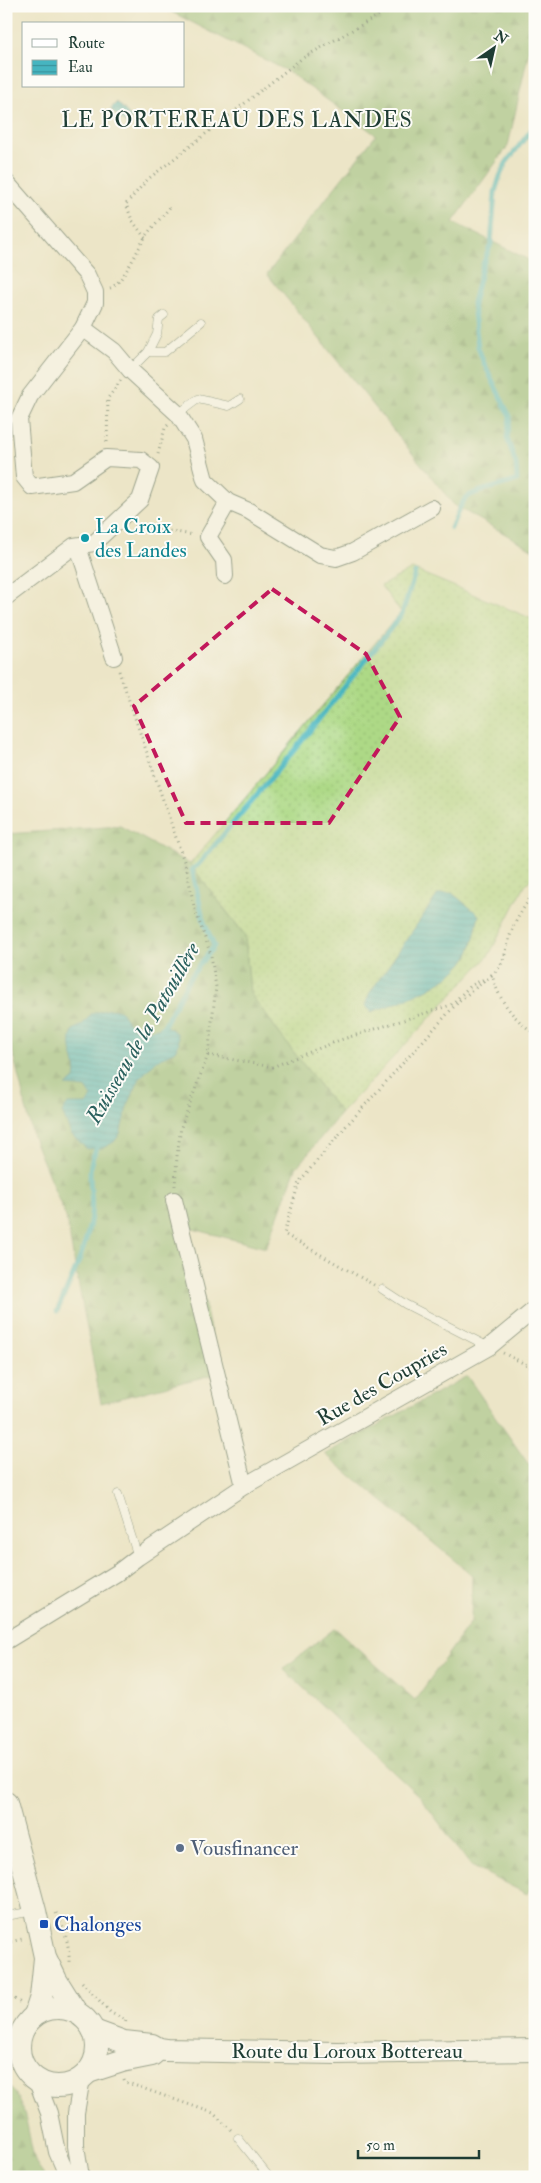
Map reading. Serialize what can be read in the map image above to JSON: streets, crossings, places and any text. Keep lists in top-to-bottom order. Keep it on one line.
{"streets":{"main road":["Route du Loroux Bottereau"],"street":["Rue des Coupries"]},"districts":["LE PORTEREAU DES LANDES"],"water":["Ruisseau de la Patouillère"],"places":{"other":["La Croix des Landes","Vousfinancer"],"transit":["Chalonges"]},"legend":["Route","Eau"],"scale_bar":"50 m","north":"top right"}
